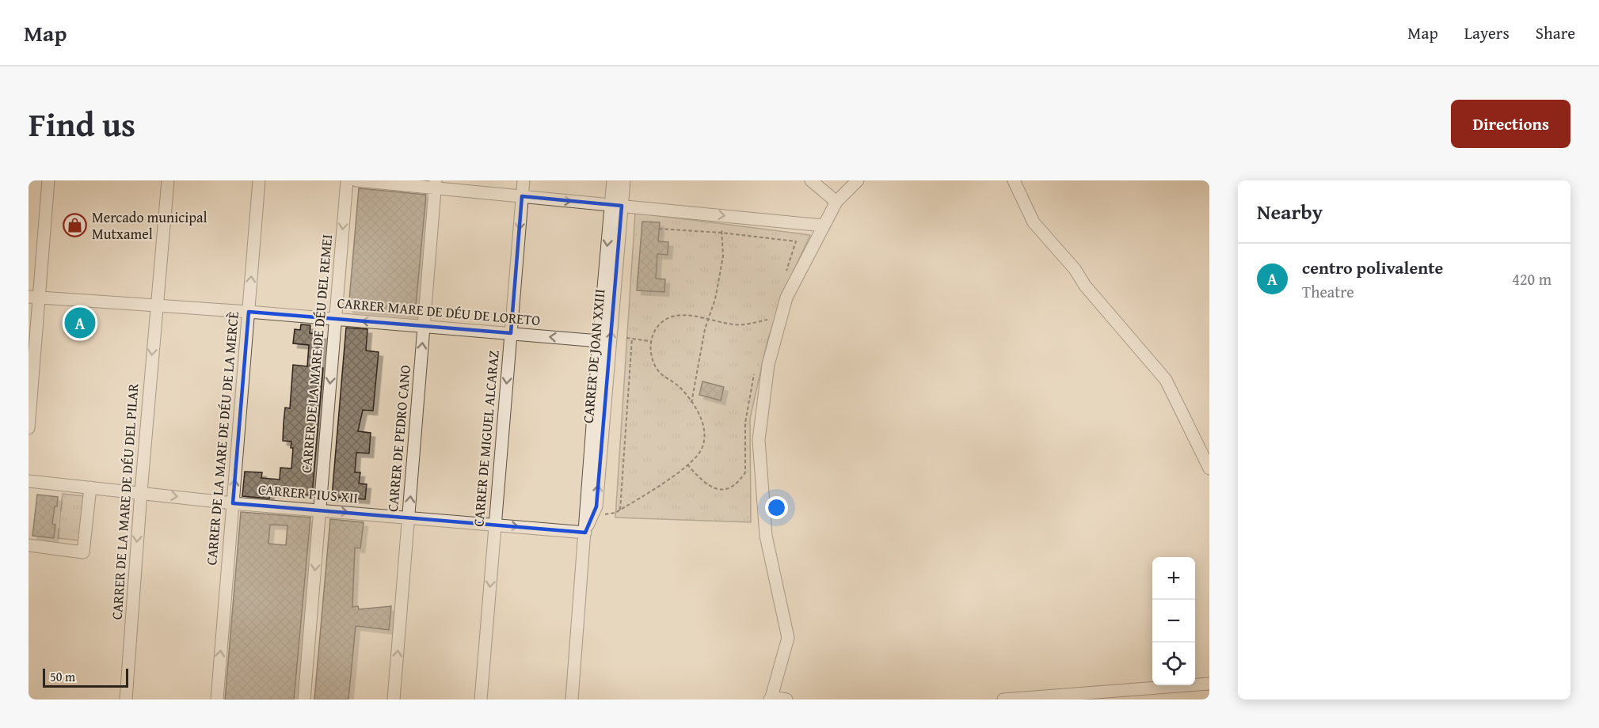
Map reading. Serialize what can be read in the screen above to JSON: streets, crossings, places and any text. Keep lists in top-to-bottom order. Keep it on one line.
{"streets":{"street":["CARRER MARE DE DÉU DE LORETO","CARRER DE LA MARE DE DÉU DEL REMEI","CARRER DE JOAN XXIII","CARRER DE LA MARE DE DÉU DE LA MERCÈ","CARRER DE PEDRO CANO","CARRER DE MIGUEL ALCARAZ","CARRER PIUS XII","CARRER DE LA MARE DE DÉU DEL PILAR"]},"crossings":[["CARRER MARE DE DÉU DE LORETO","CARRER DE LA MARE DE DÉU DEL REMEI"],["CARRER MARE DE DÉU DE LORETO","CARRER DE JOAN XXIII"],["CARRER MARE DE DÉU DE LORETO","CARRER DE LA MARE DE DÉU DE LA MERCÈ"],["CARRER MARE DE DÉU DE LORETO","CARRER DE PEDRO CANO"],["CARRER MARE DE DÉU DE LORETO","CARRER DE MIGUEL ALCARAZ"],["CARRER MARE DE DÉU DE LORETO","CARRER DE LA MARE DE DÉU DEL PILAR"],["CARRER DE LA MARE DE DÉU DEL REMEI","CARRER PIUS XII"],["CARRER DE JOAN XXIII","CARRER PIUS XII"],["CARRER DE LA MARE DE DÉU DE LA MERCÈ","CARRER PIUS XII"],["CARRER DE PEDRO CANO","CARRER PIUS XII"],["CARRER DE MIGUEL ALCARAZ","CARRER PIUS XII"],["CARRER PIUS XII","CARRER DE LA MARE DE DÉU DEL PILAR"]],"one_way":["CARRER DE LA MARE DE DÉU DEL REMEI","CARRER DE LA MARE DE DÉU DE LA MERCÈ","CARRER DE PEDRO CANO","CARRER DE MIGUEL ALCARAZ","CARRER PIUS XII","CARRER DE LA MARE DE DÉU DEL PILAR"],"places":{"shop":["Mercado municipal Mutxamel"]},"scale_bar":"50 m","page":{"header":"Map","nav":["Map","Layers","Share"],"title":"Find us","buttons":"Directions","heading":"Nearby","list":[{"mark":"A","name":"centro polivalente","note":"Theatre","value":"420 m"}],"pins":"A","map_buttons":["+","−"],"scale":"50 m"}}
